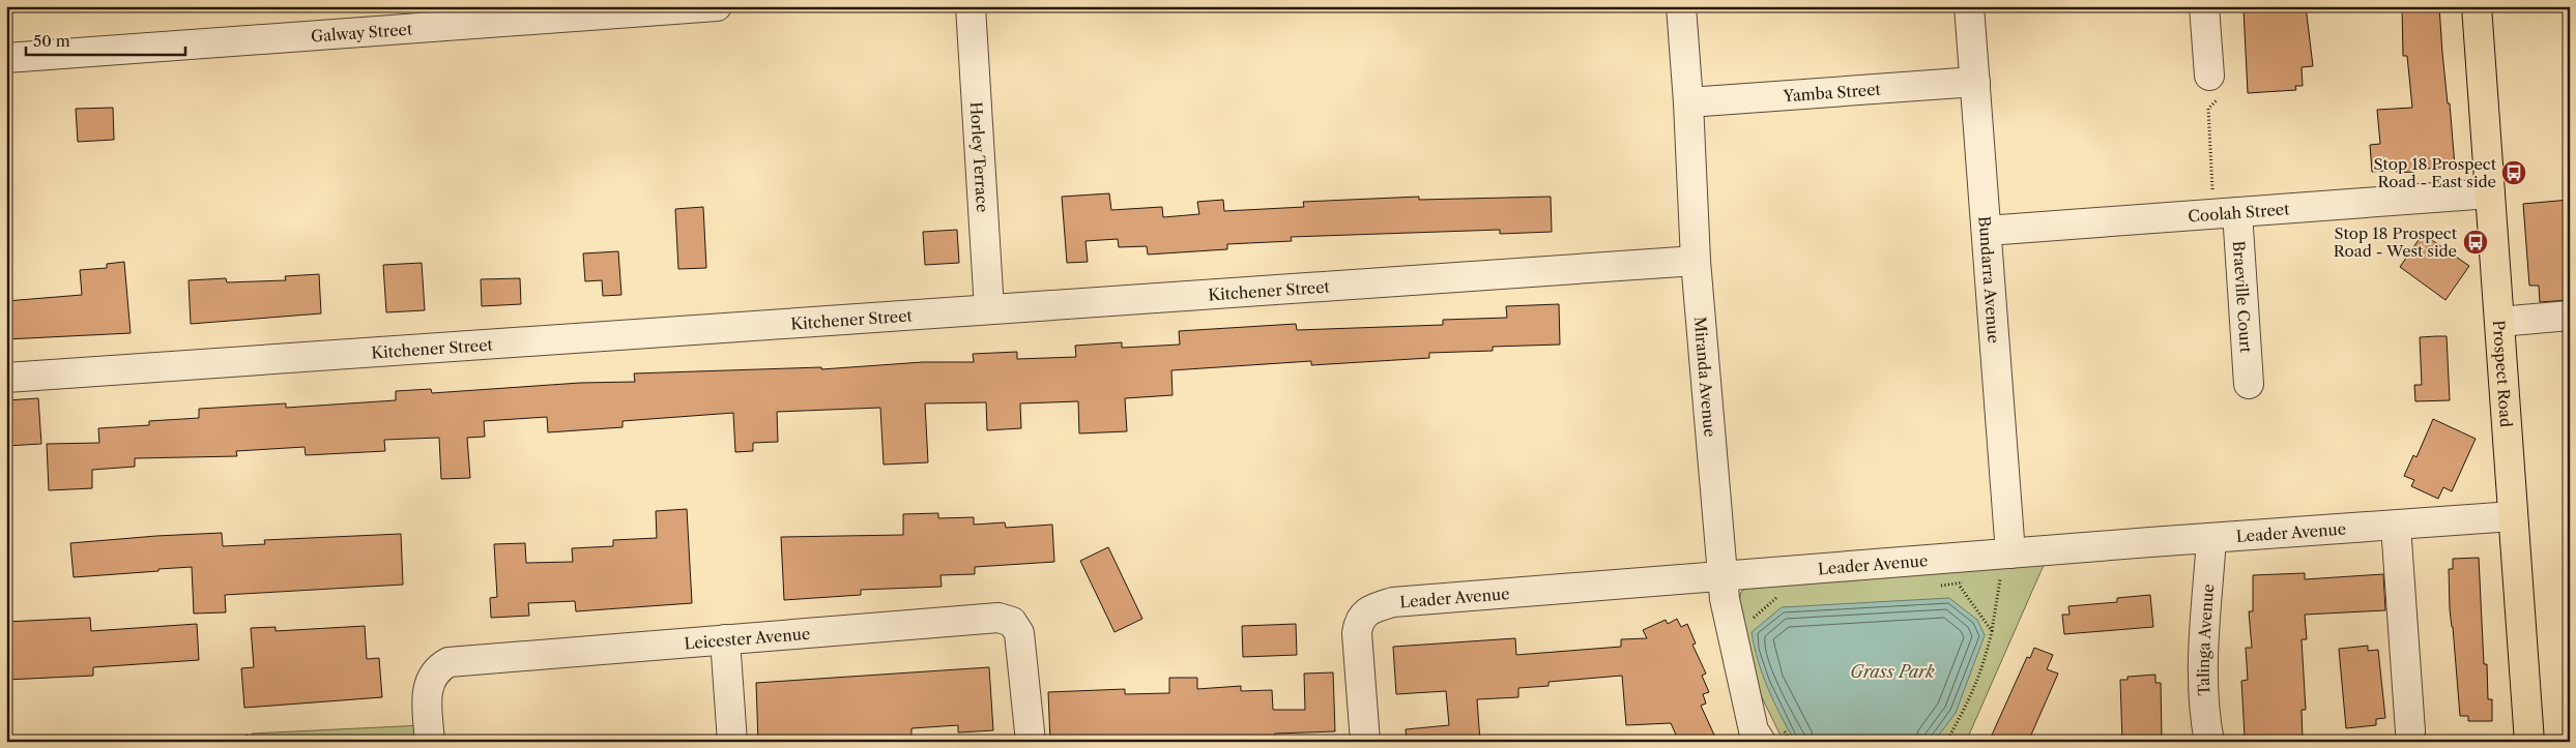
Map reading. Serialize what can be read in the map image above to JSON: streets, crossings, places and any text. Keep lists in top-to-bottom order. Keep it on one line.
{"streets":{"main road":["Prospect Road"],"street":["Galway Street","Yamba Street","Horley Terrace","Coolah Street","Bundarra Avenue","Kitchener Street","Braeville Court","Miranda Avenue","Leader Avenue","Leicester Avenue","Talinga Avenue"]},"crossings":[["Yamba Street","Bundarra Avenue"],["Yamba Street","Miranda Avenue"],["Horley Terrace","Kitchener Street"],["Coolah Street","Bundarra Avenue"],["Coolah Street","Braeville Court"],["Coolah Street","Prospect Road"],["Bundarra Avenue","Leader Avenue"],["Kitchener Street","Miranda Avenue"],["Prospect Road","Leader Avenue"],["Miranda Avenue","Leader Avenue"],["Leader Avenue","Talinga Avenue"]],"water":["Grass Park"],"places":{"bus stop":["Stop 18 Prospect Road - East side","Stop 18 Prospect Road - West side"]},"scale_bar":"50 m"}
